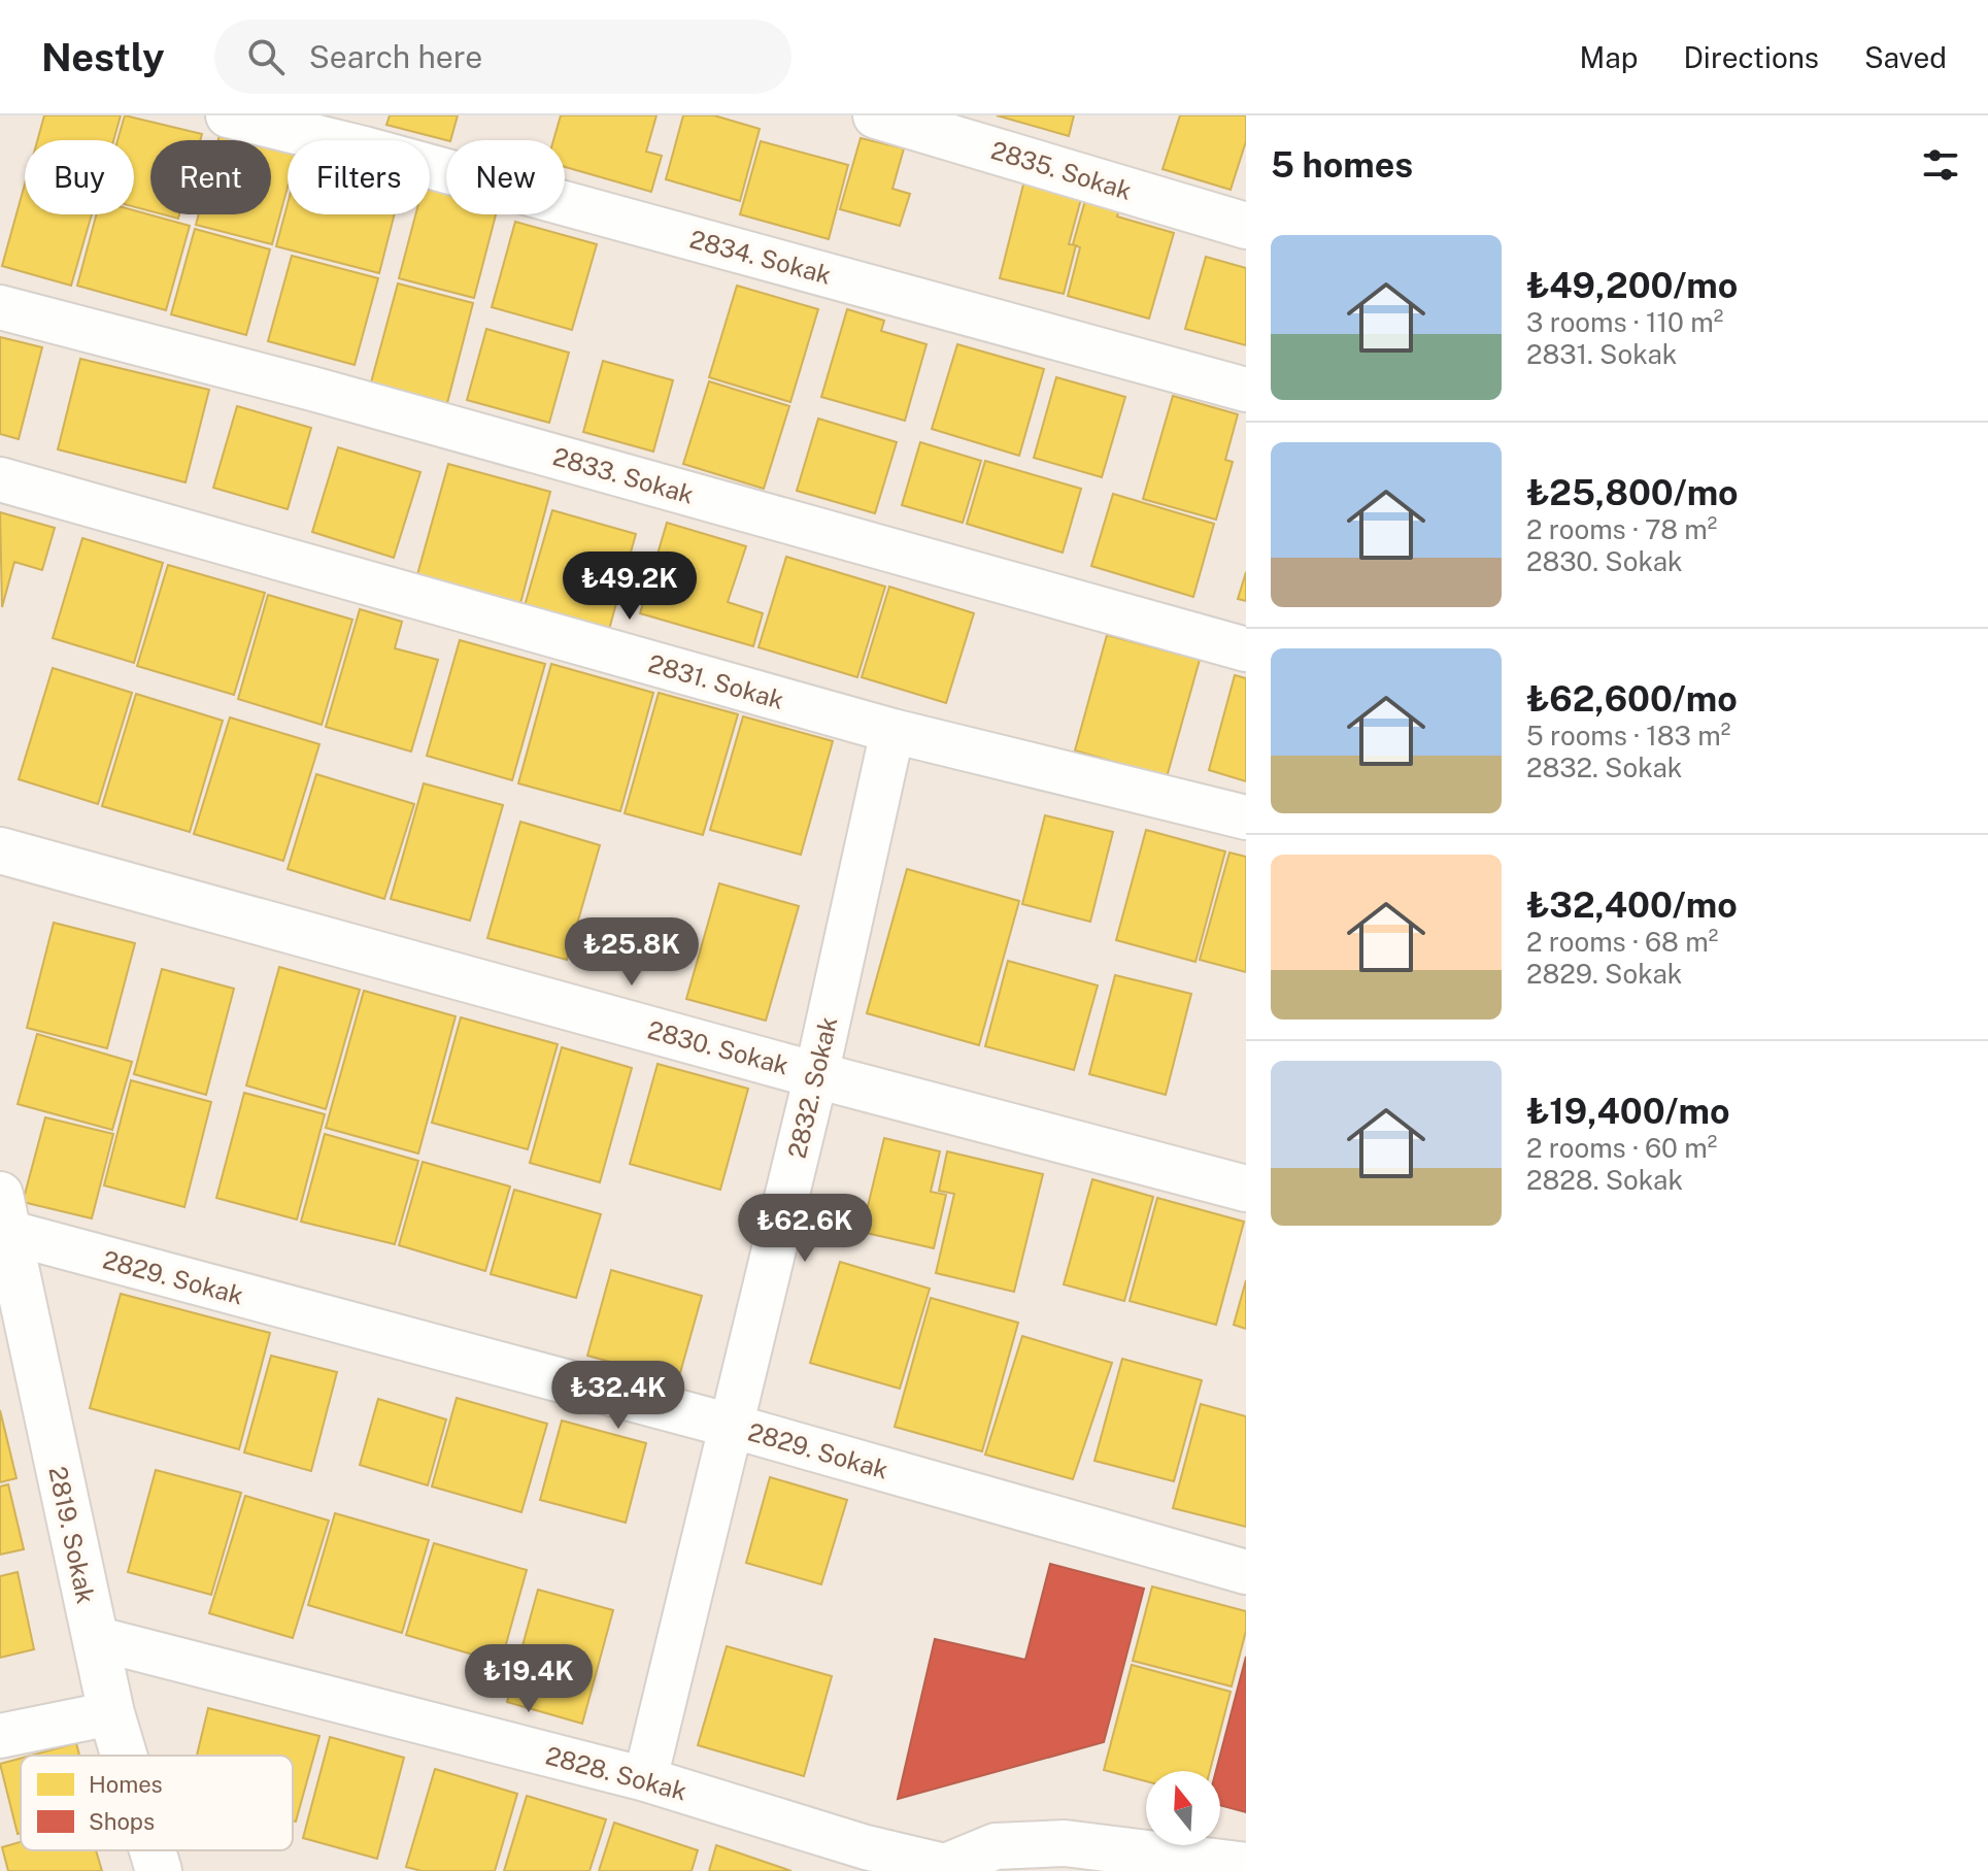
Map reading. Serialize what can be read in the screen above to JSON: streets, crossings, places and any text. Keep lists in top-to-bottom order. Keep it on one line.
{"streets":{"street":["2835. Sokak","2834. Sokak","2833. Sokak","2831. Sokak","2830. Sokak","2832. Sokak","2829. Sokak","2819. Sokak","2828. Sokak"]},"crossings":[["2831. Sokak","2832. Sokak"],["2830. Sokak","2832. Sokak"],["2832. Sokak","2829. Sokak"],["2832. Sokak","2828. Sokak"],["2829. Sokak","2819. Sokak"],["2819. Sokak","2828. Sokak"]],"legend":["Homes","Shops"],"north":"top","page":{"header":"Nestly","search":"Search here","nav":["Map","Directions","Saved"],"heading":"5 homes","chip":["Buy","Rent","Filters","New"],"list":[{"name":"₺49,200/mo","note":"3 rooms · 110 m² · 2831. Sokak"},{"name":"₺25,800/mo","note":"2 rooms · 78 m² · 2830. Sokak"},{"name":"₺62,600/mo","note":"5 rooms · 183 m² · 2832. Sokak"},{"name":"₺32,400/mo","note":"2 rooms · 68 m² · 2829. Sokak"},{"name":"₺19,400/mo","note":"2 rooms · 60 m² · 2828. Sokak"}],"price":["₺49.2K","₺25.8K","₺62.6K","₺32.4K","₺19.4K"]}}
